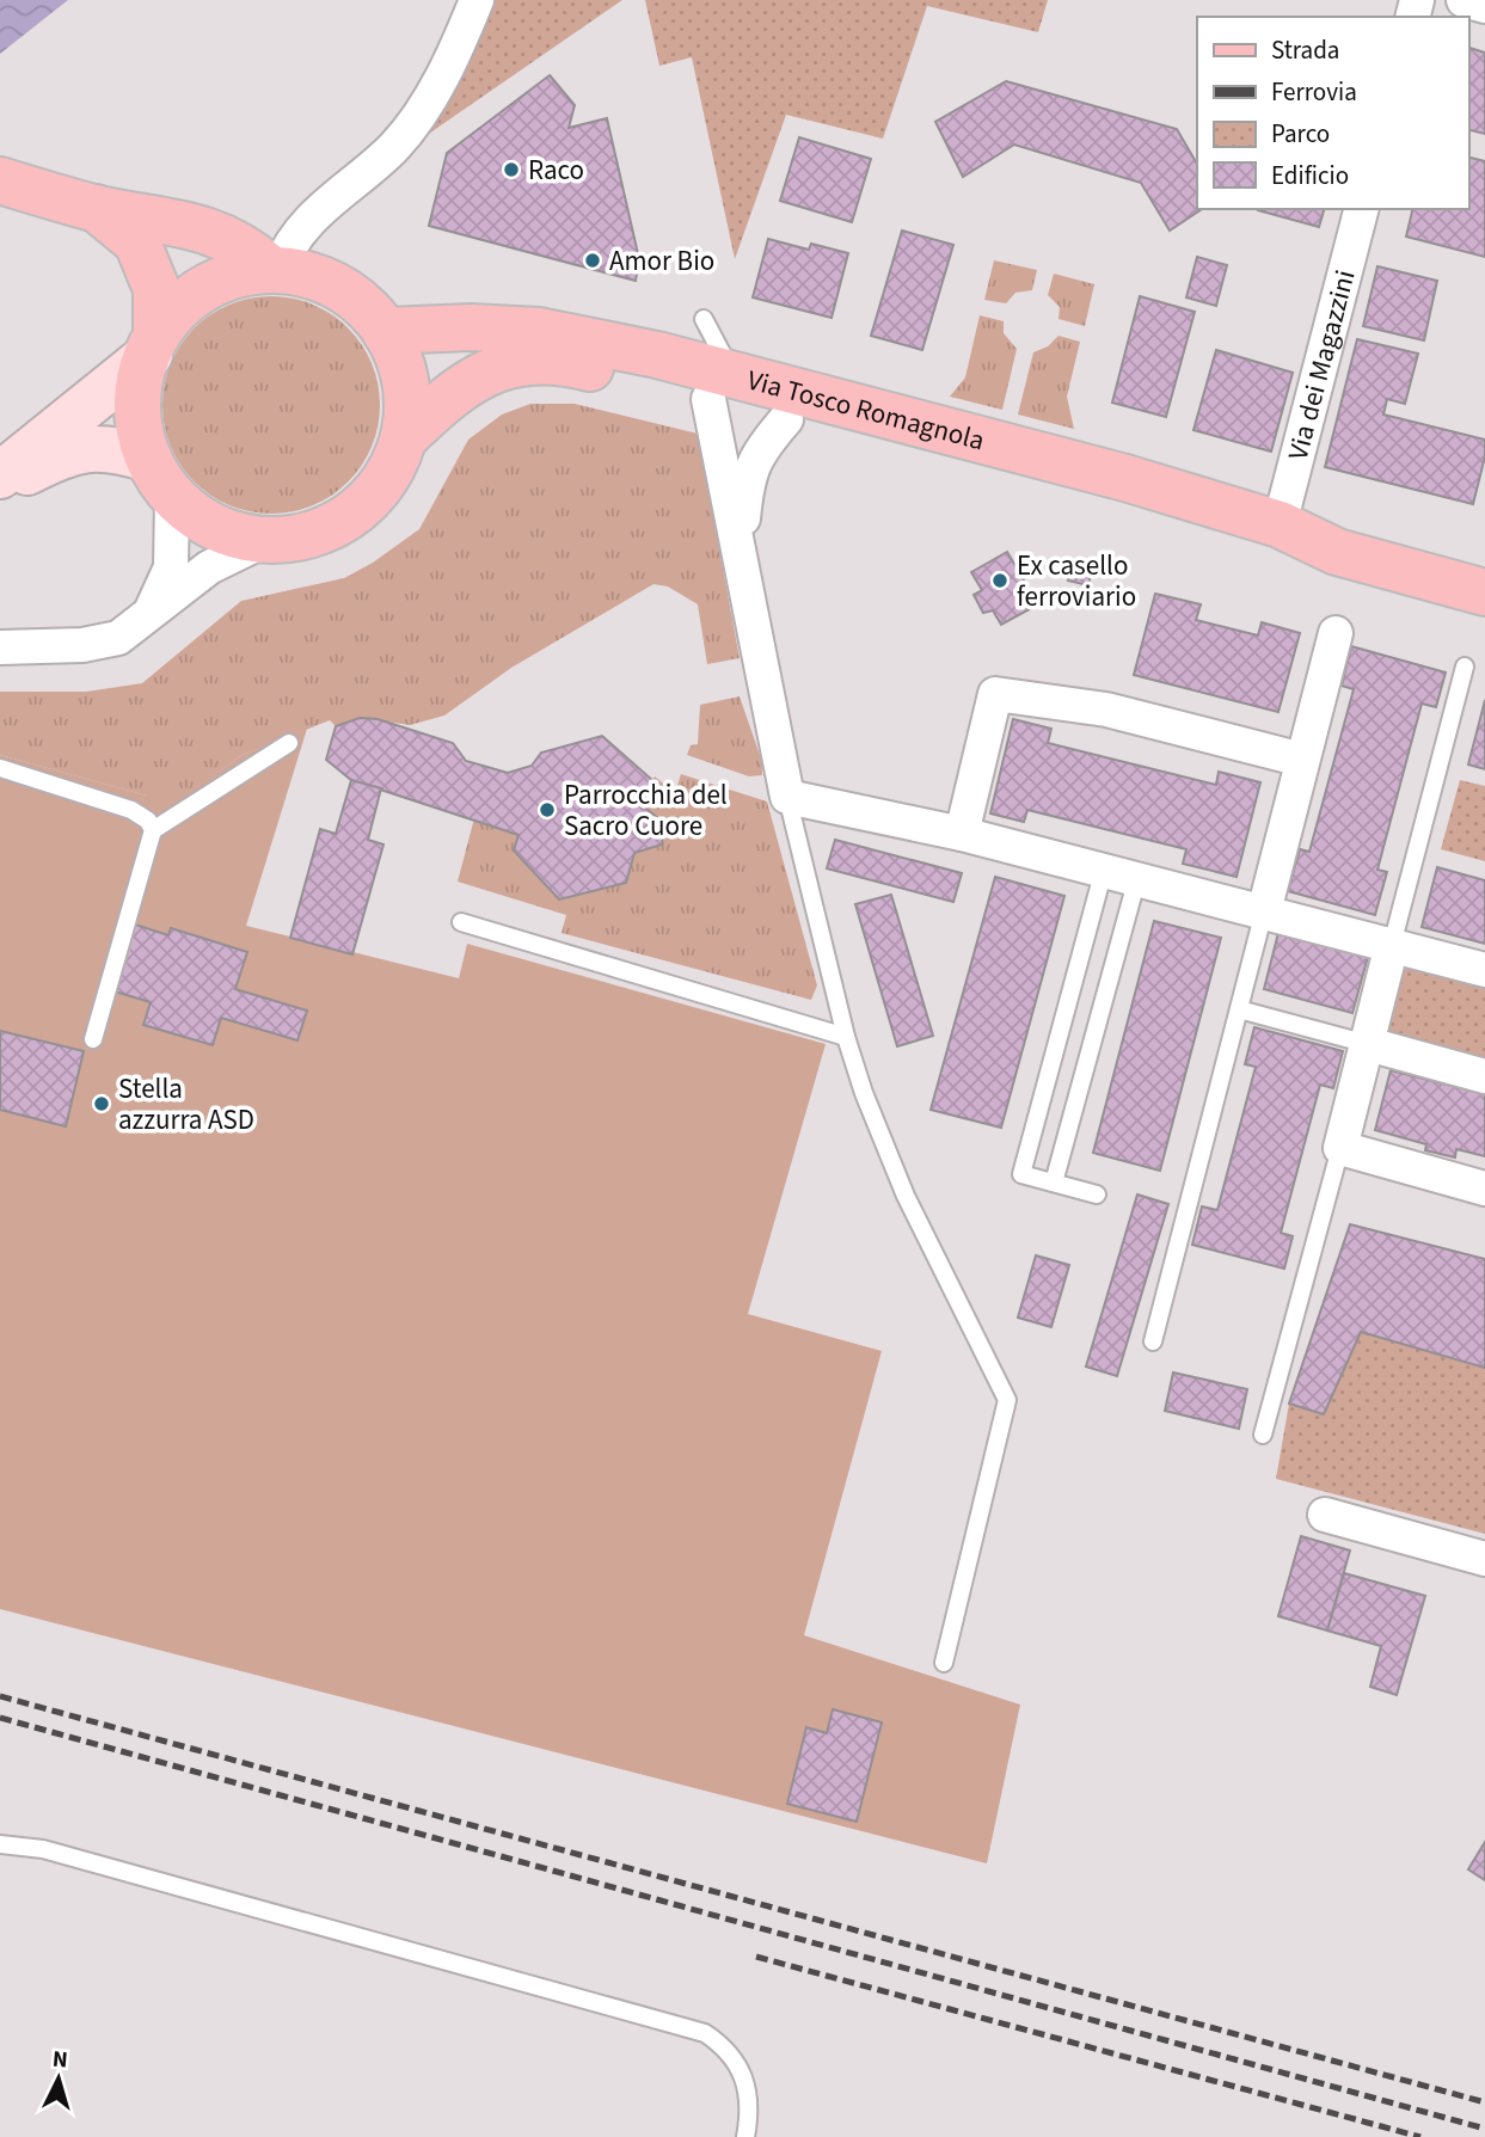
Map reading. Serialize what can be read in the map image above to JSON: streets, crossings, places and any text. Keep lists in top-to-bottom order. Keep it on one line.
{"streets":{"main road":["Via Tosco Romagnola"],"street":["Via dei Magazzini"]},"crossings":[["Via dei Magazzini","Via Tosco Romagnola"]],"places":["Raco","Amor Bio","Ex casello ferroviario","Parrocchia del Sacro Cuore","Stella azzurra ASD"],"legend":["Strada","Ferrovia","Parco","Edificio"],"north":"top"}
